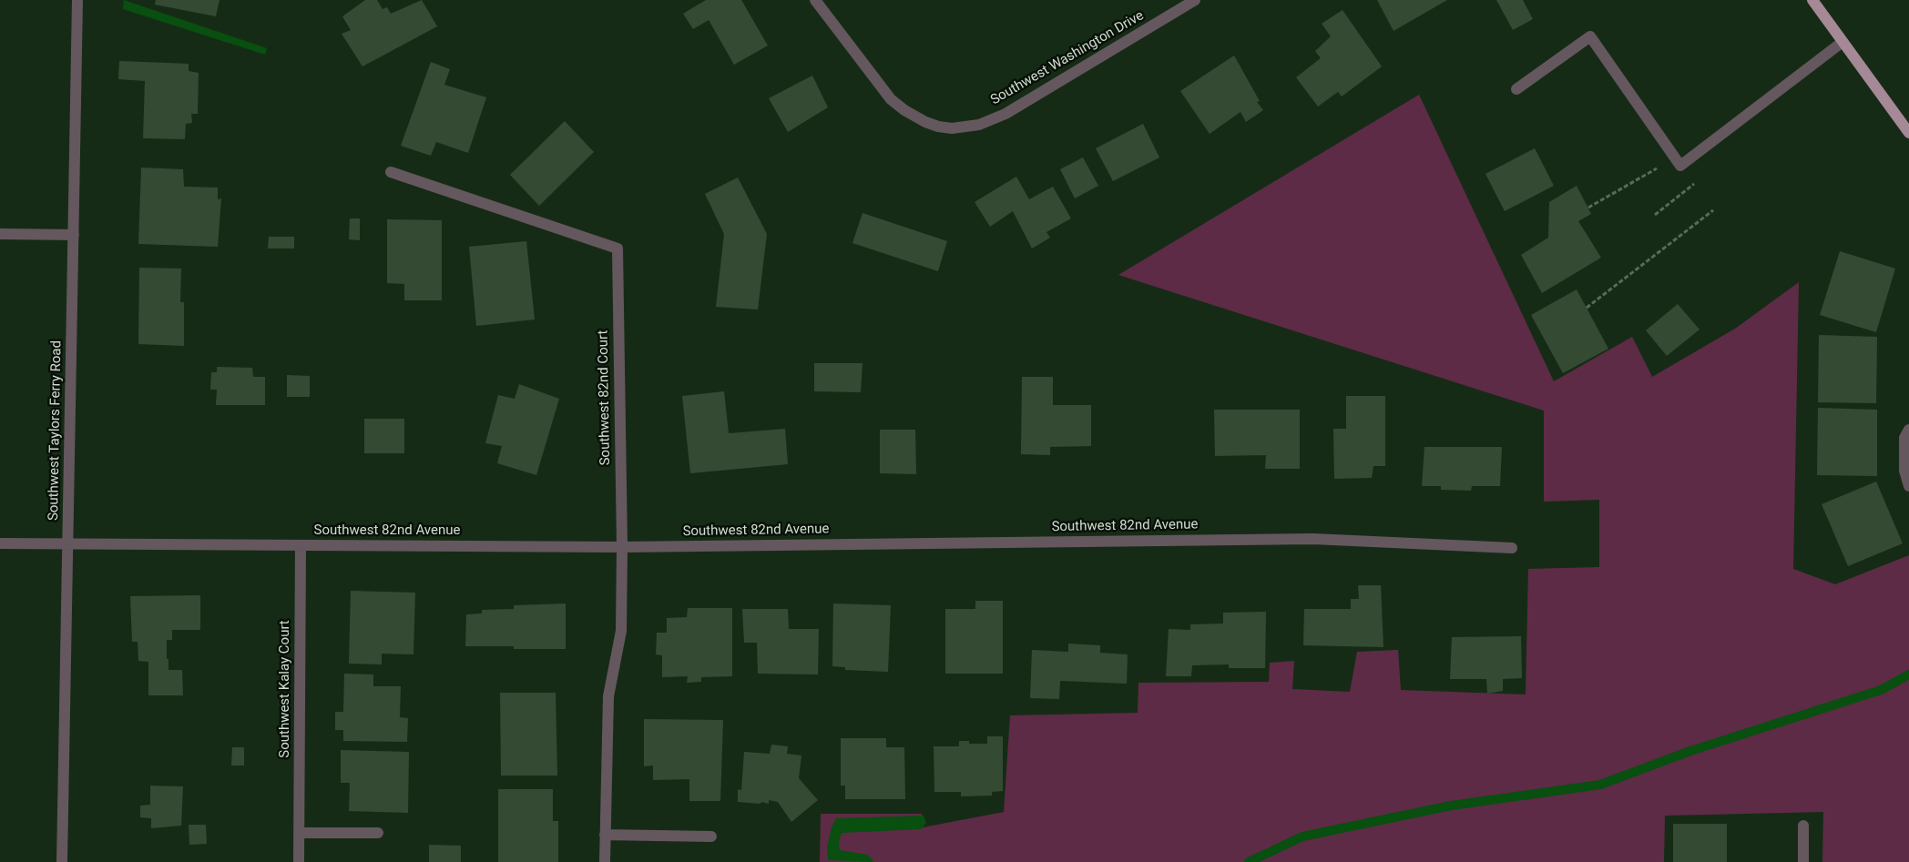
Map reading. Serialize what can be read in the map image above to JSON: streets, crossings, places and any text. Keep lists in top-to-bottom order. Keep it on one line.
{"streets":{"street":["Southwest Washington Drive","Southwest 82nd Court","Southwest Taylors Ferry Road","Southwest 82nd Avenue","Southwest Kalay Court"]},"crossings":[["Southwest 82nd Court","Southwest 82nd Avenue"],["Southwest Taylors Ferry Road","Southwest 82nd Avenue"],["Southwest 82nd Avenue","Southwest Kalay Court"]]}
